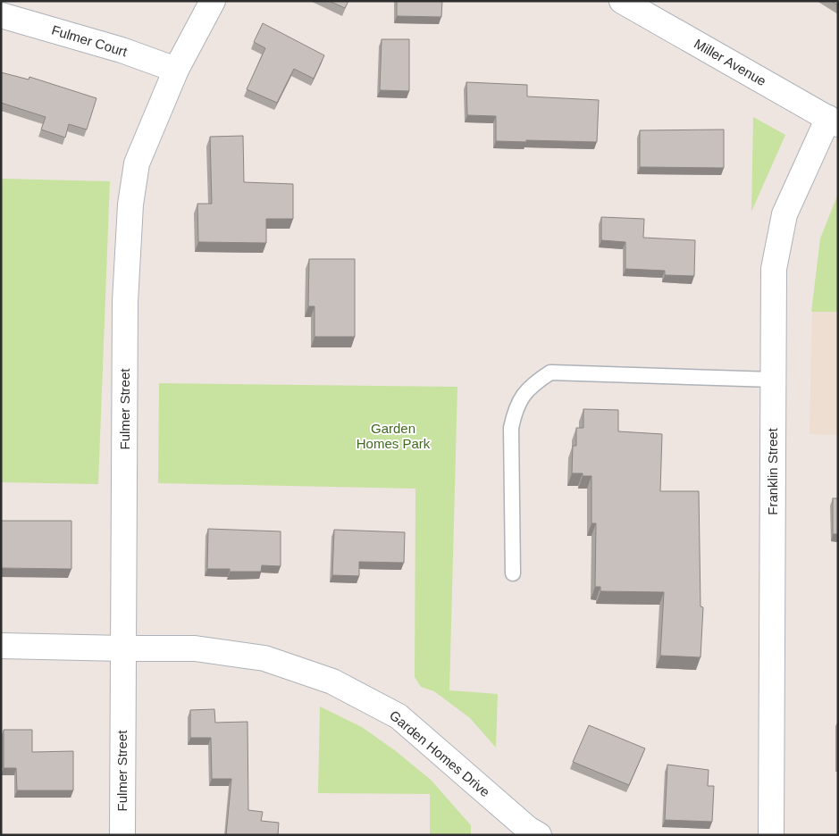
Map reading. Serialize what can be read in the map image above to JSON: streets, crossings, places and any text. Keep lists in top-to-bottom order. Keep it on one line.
{"streets":{"street":["Fulmer Court","Miller Avenue","Fulmer Street","Franklin Street","Garden Homes Drive"]},"crossings":[["Fulmer Court","Fulmer Street"],["Miller Avenue","Franklin Street"],["Fulmer Street","Garden Homes Drive"]],"parks":["Garden Homes Park"]}
